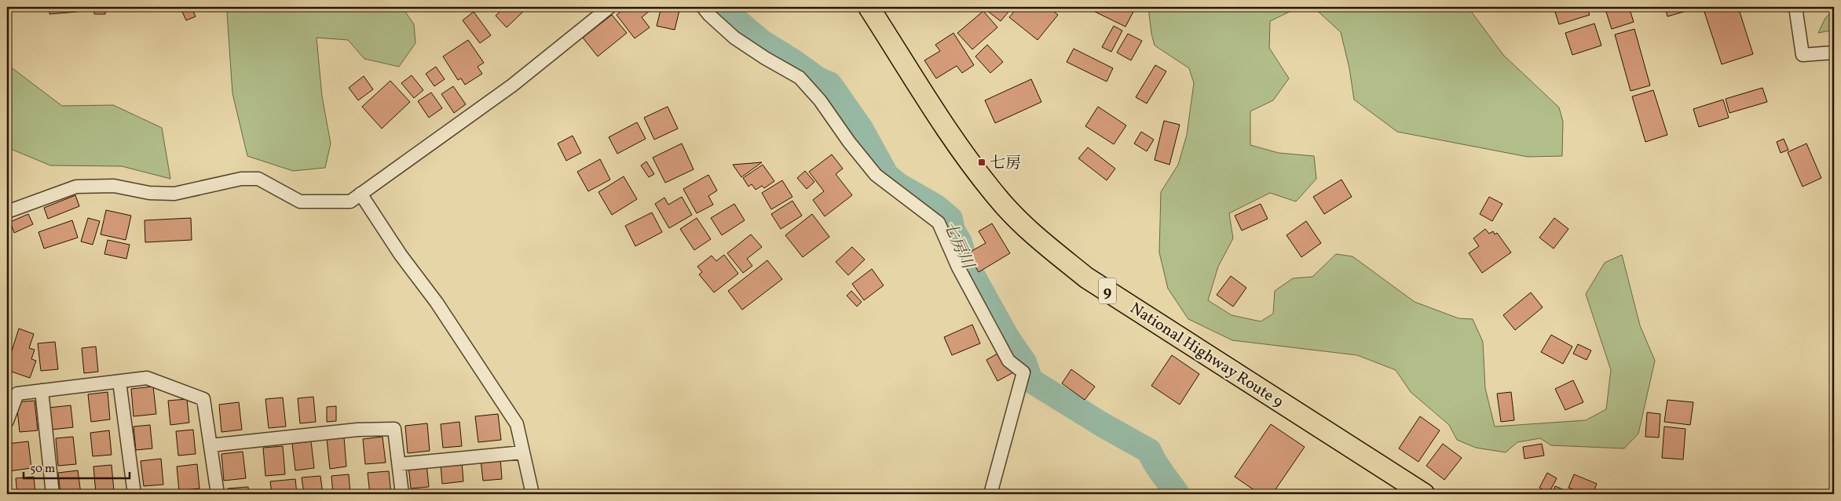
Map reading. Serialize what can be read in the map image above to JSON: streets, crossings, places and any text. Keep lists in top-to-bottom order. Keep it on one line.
{"streets":{"highway":["9","National Highway Route 9"]},"water":["七房川"],"places":{"transit":["七房"]},"scale_bar":"50 m"}
